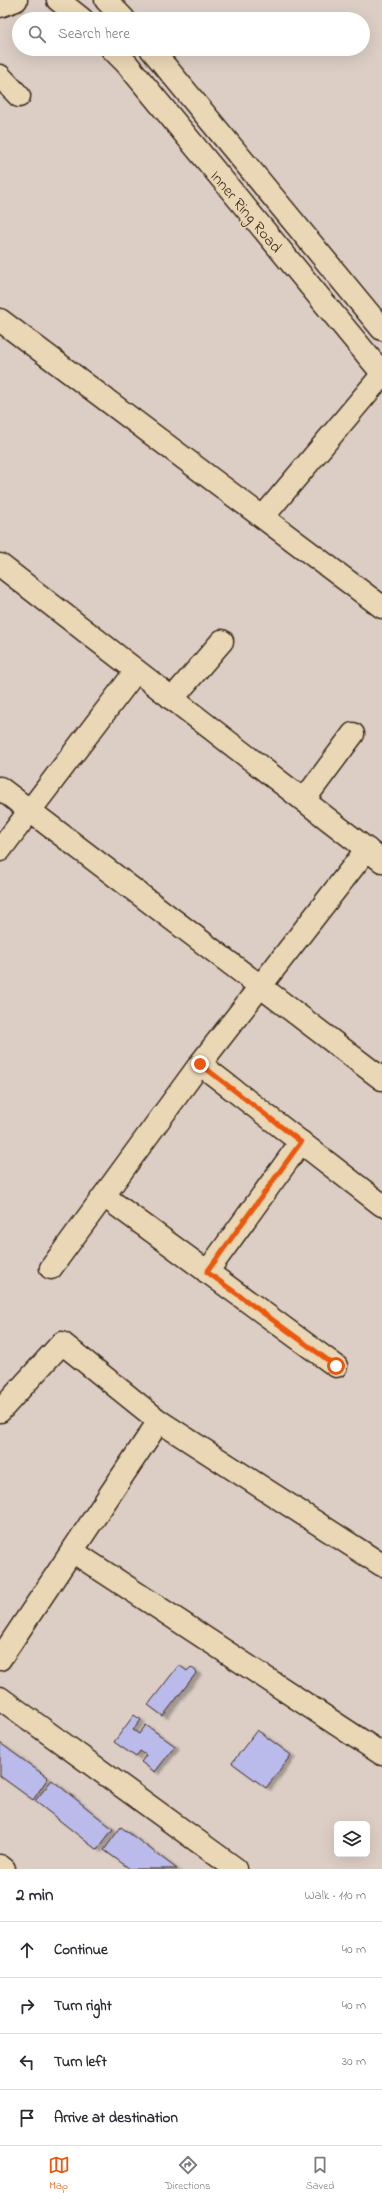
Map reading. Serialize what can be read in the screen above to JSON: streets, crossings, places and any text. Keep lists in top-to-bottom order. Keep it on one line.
{"streets":{"street":["Inner Ring Road"]},"page":{"search":"Search here","heading":["2 min","Walk · 110 m"],"list":[["Continue","40 m"],["Turn right","40 m"],["Turn left","30 m"],"Arrive at destination"],"nav":["Map","Directions","Saved"]}}
